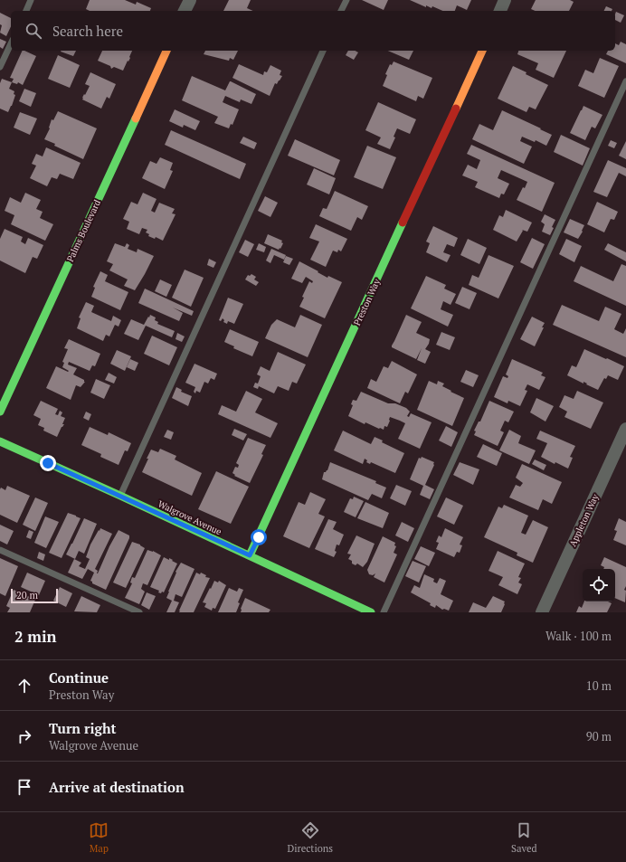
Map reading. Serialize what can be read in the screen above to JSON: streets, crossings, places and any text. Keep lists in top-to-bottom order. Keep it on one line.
{"streets":{"street":["Palms Boulevard","Preston Way","Walgrove Avenue","Appleton Way"]},"crossings":[["Preston Way","Walgrove Avenue"]],"scale_bar":"20 m","page":{"search":"Search here","scale":"20 m","heading":["2 min","Walk · 100 m"],"list":[["Continue","Preston Way","10 m"],["Turn right","Walgrove Avenue","90 m"],"Arrive at destination"],"nav":["Map","Directions","Saved"]}}
